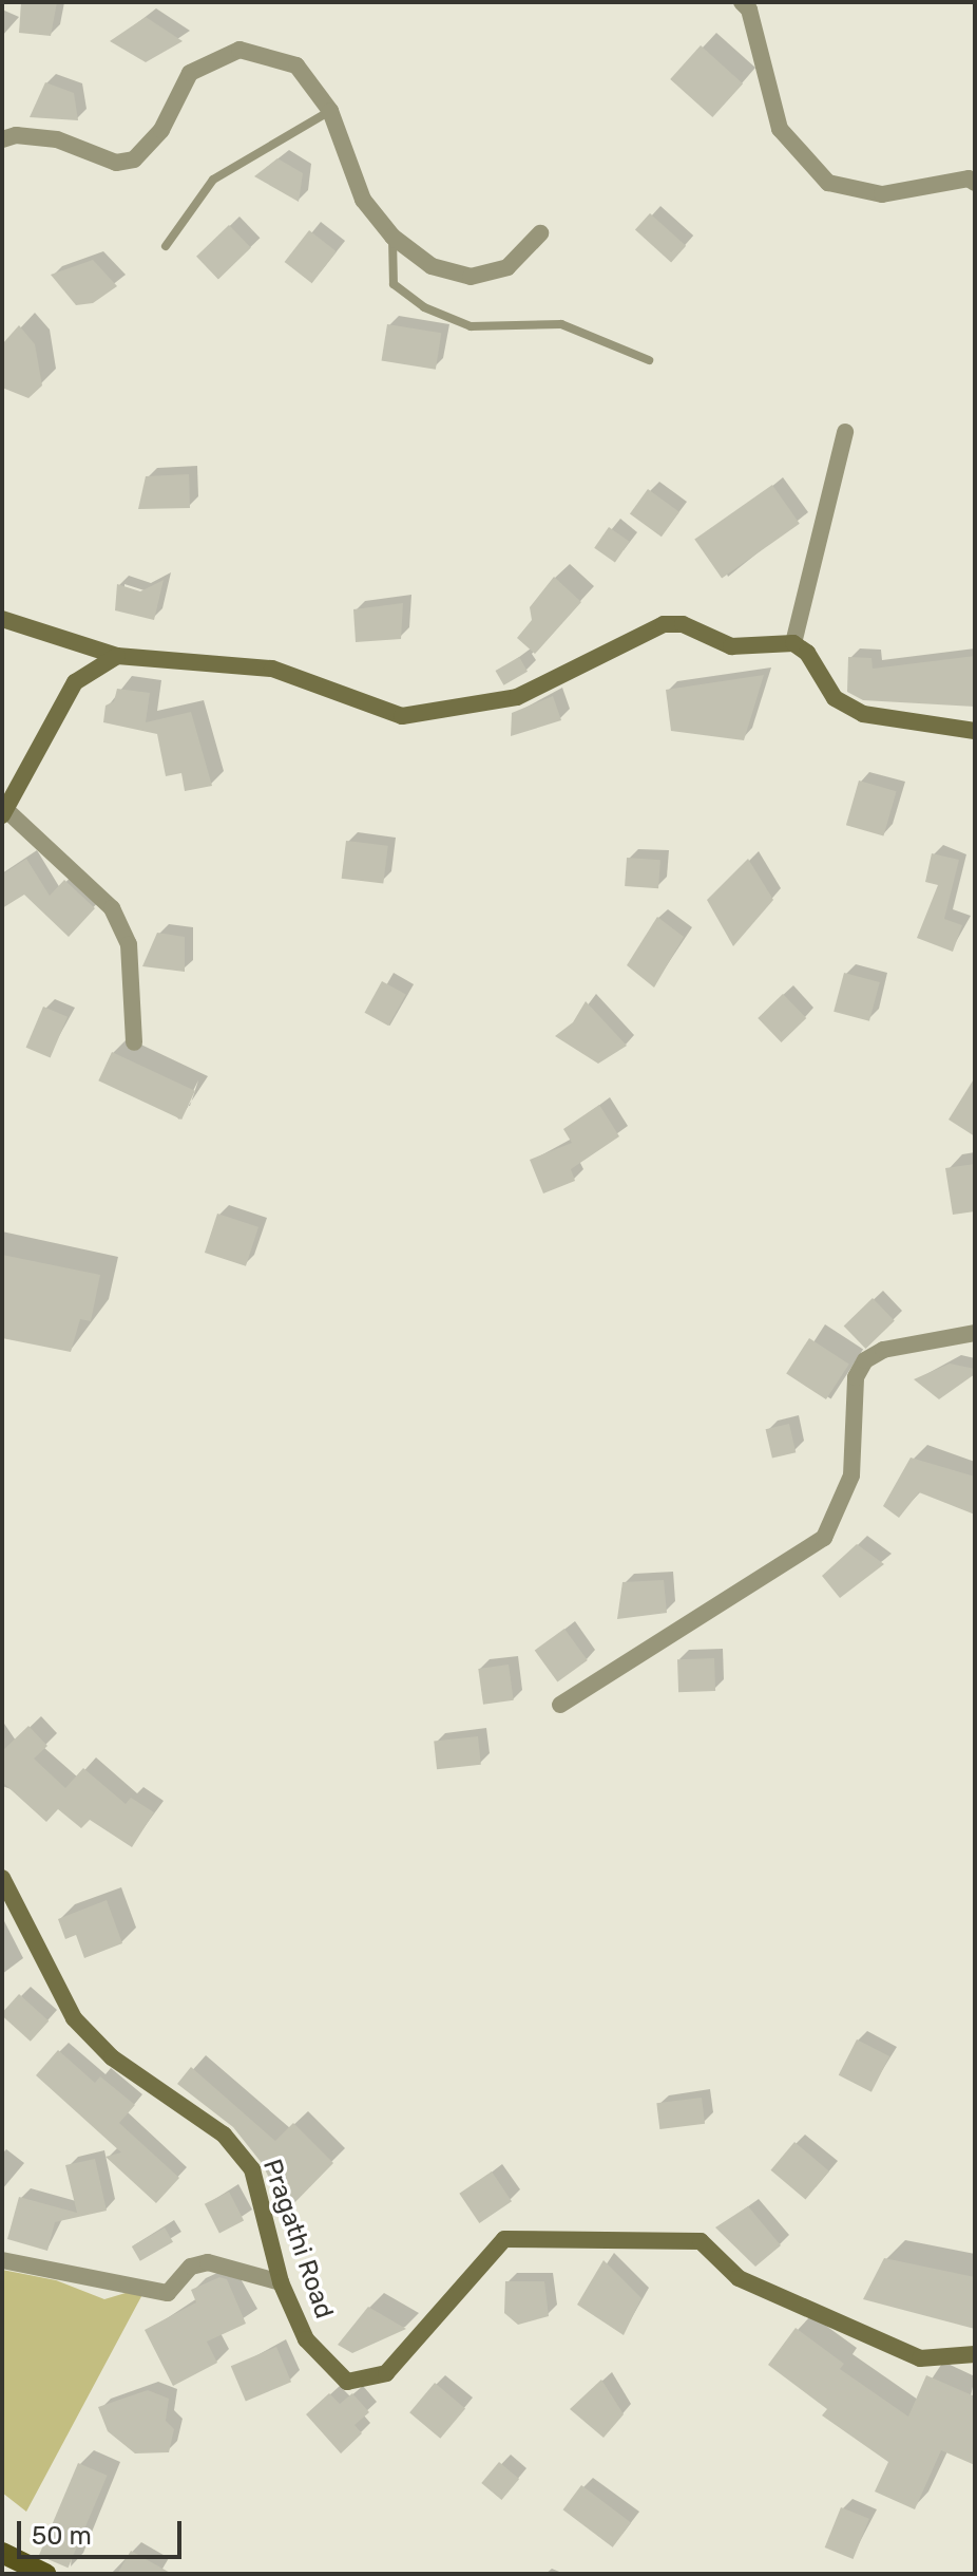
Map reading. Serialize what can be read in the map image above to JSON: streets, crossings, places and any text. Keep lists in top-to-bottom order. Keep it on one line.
{"streets":{"street":["Pragathi Road"]},"scale_bar":"50 m"}
